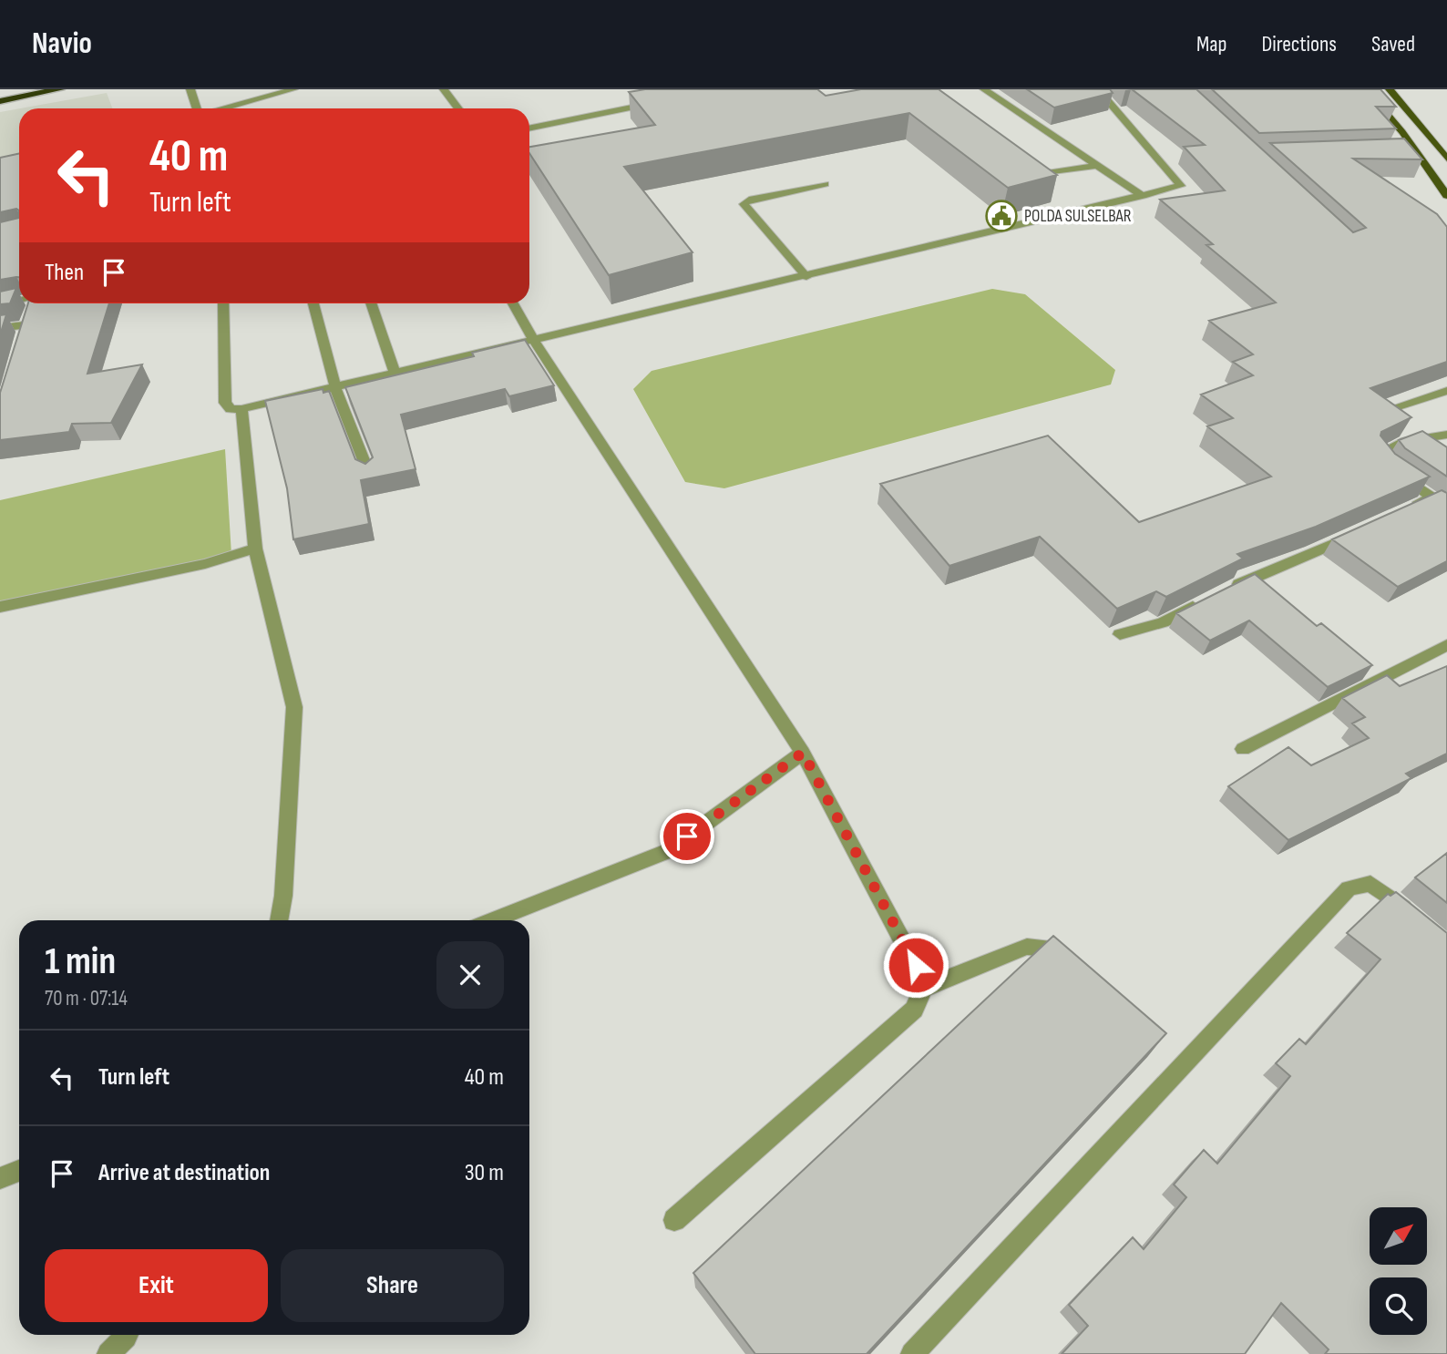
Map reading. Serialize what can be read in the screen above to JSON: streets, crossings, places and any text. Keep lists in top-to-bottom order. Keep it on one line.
{"places":{"public building":["POLDA SULSELBAR"]},"north":"top right","page":{"header":"Navio","nav":["Map","Directions","Saved"],"turn":["40 m","Turn left"],"then":"Then","heading":["1 min","70 m · 07:14"],"list":[{"name":"Turn left","value":"40 m"},{"name":"Arrive at destination","value":"30 m"}],"buttons":["Exit","Share"]}}
